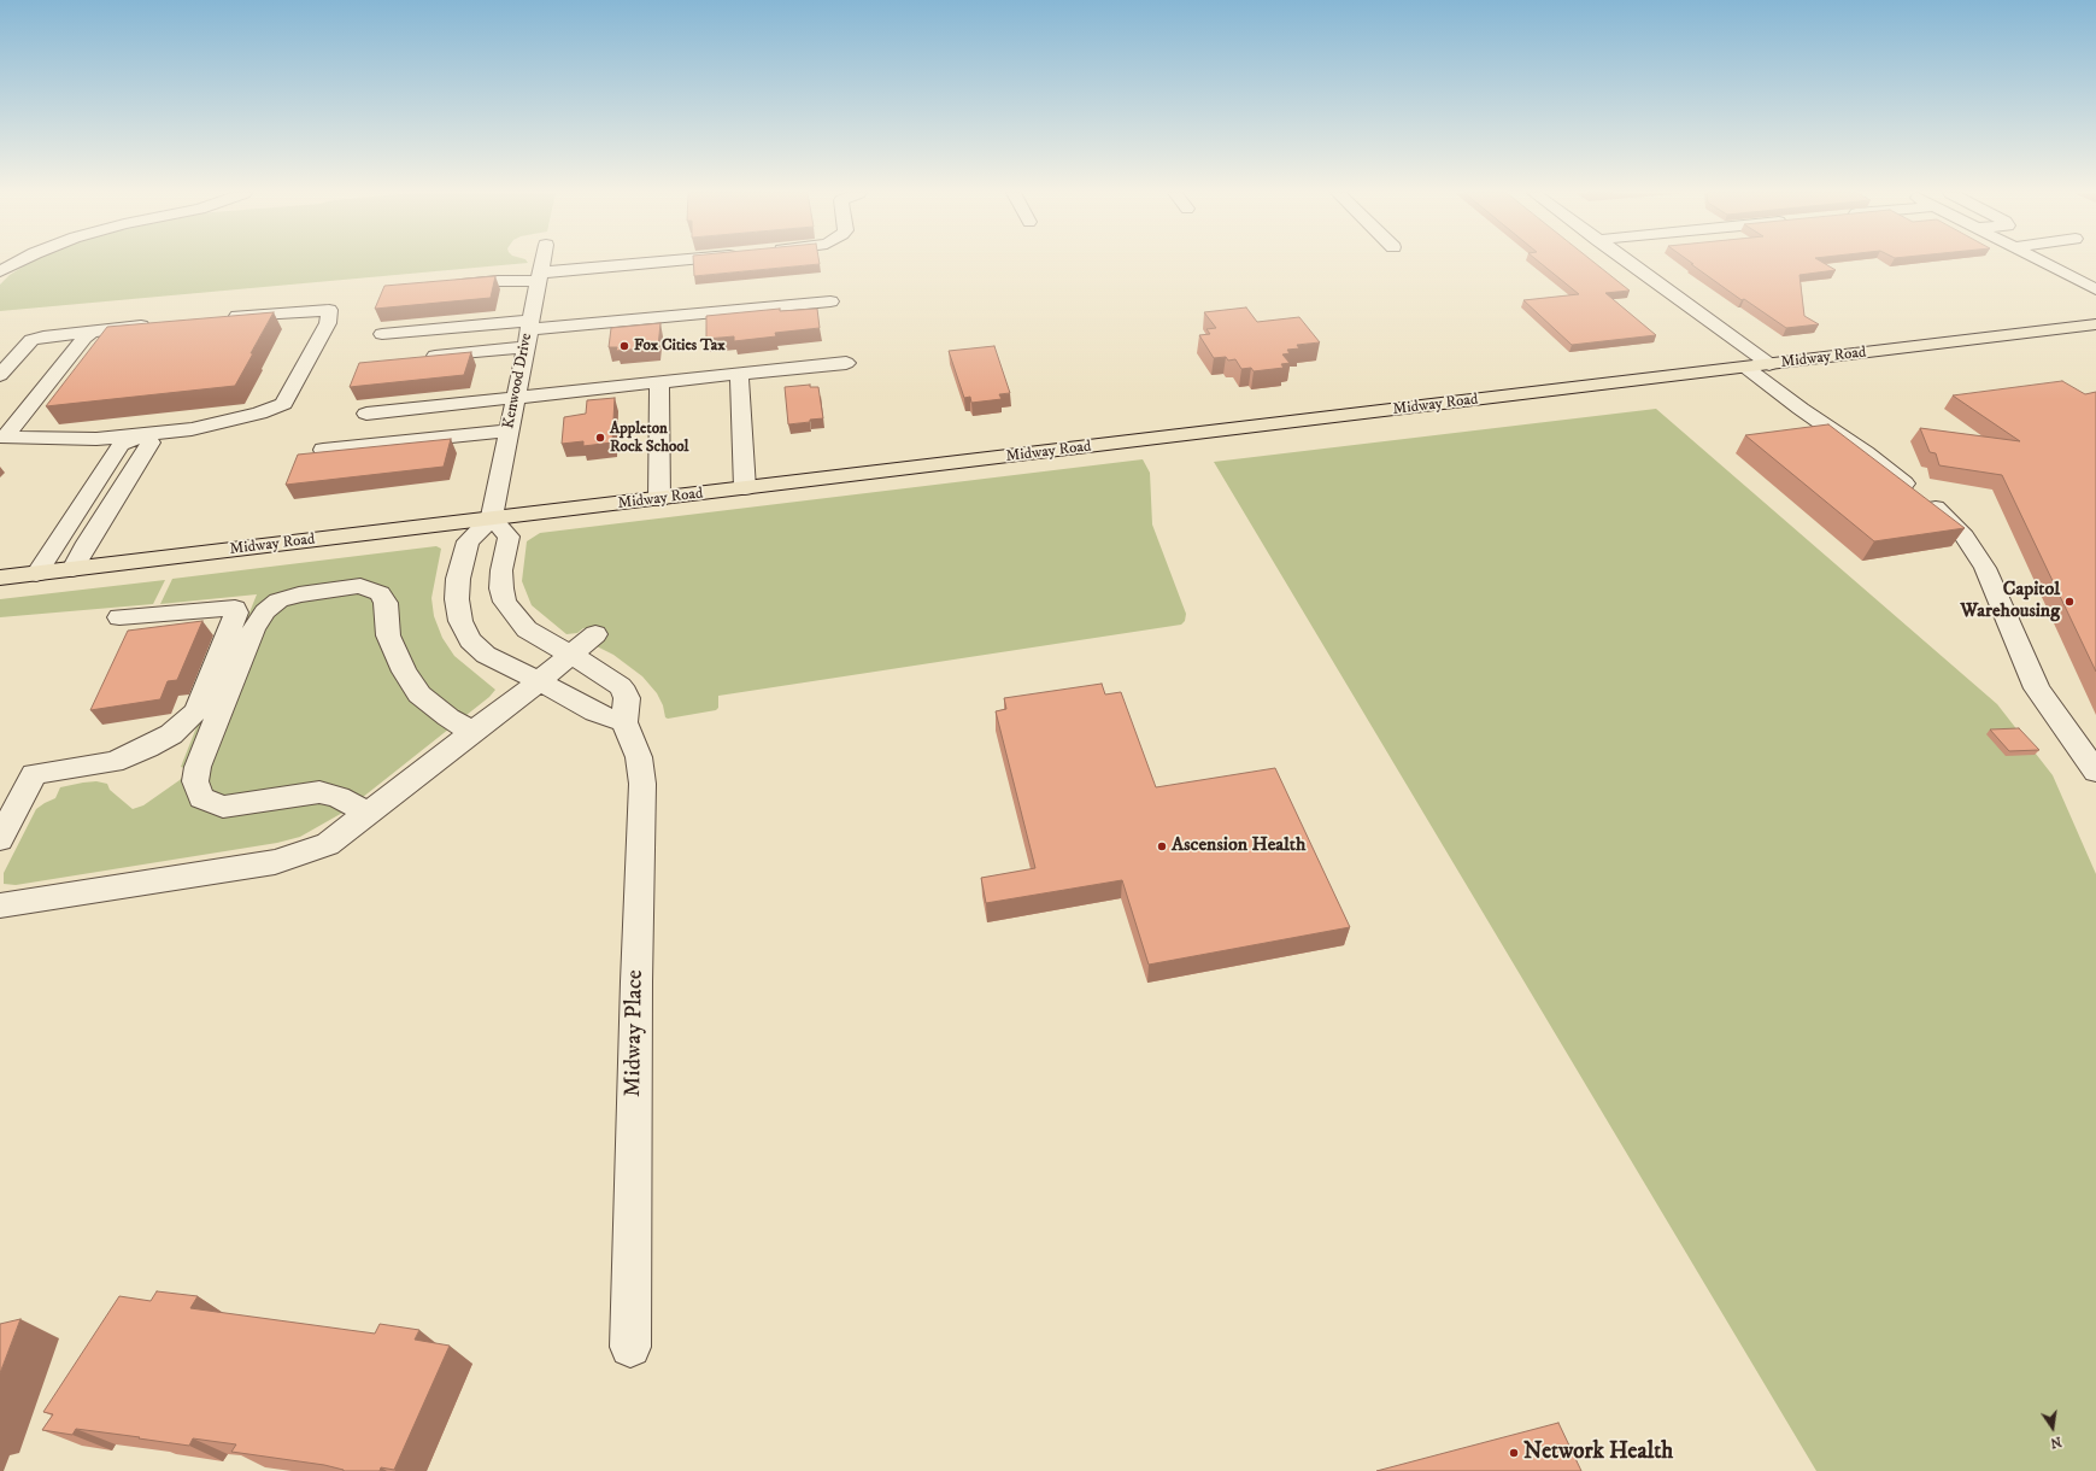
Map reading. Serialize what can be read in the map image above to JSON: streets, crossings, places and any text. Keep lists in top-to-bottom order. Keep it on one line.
{"streets":{"main road":["Midway Road"],"street":["Kenwood Drive","Midway Place"]},"crossings":[["Midway Road","Kenwood Drive"],["Midway Road","Midway Place"],["Kenwood Drive","Midway Place"]],"places":["Fox Cities Tax","Appleton Rock School","Capitol Warehousing","Ascension Health","Network Health"],"north":"bottom"}
